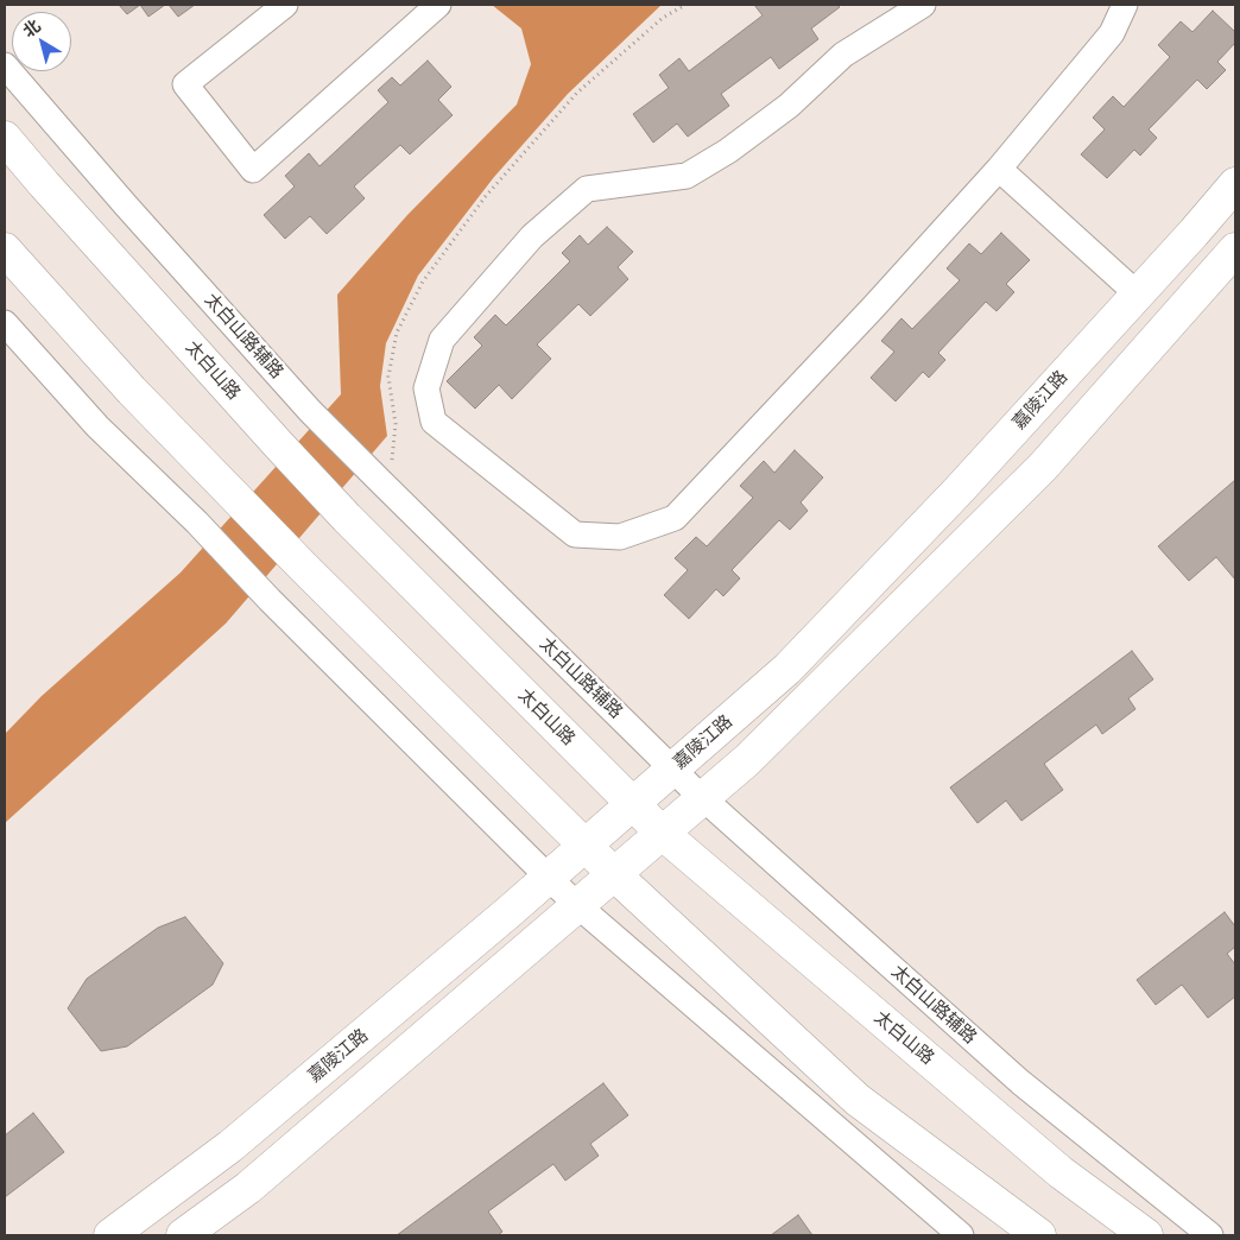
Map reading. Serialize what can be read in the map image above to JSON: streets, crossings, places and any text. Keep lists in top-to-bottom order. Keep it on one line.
{"streets":{"main road":["太白山路","嘉陵江路"],"street":["太白山路辅路"]},"crossings":[["太白山路辅路","嘉陵江路"],["太白山路","嘉陵江路"]],"north":"top left"}
